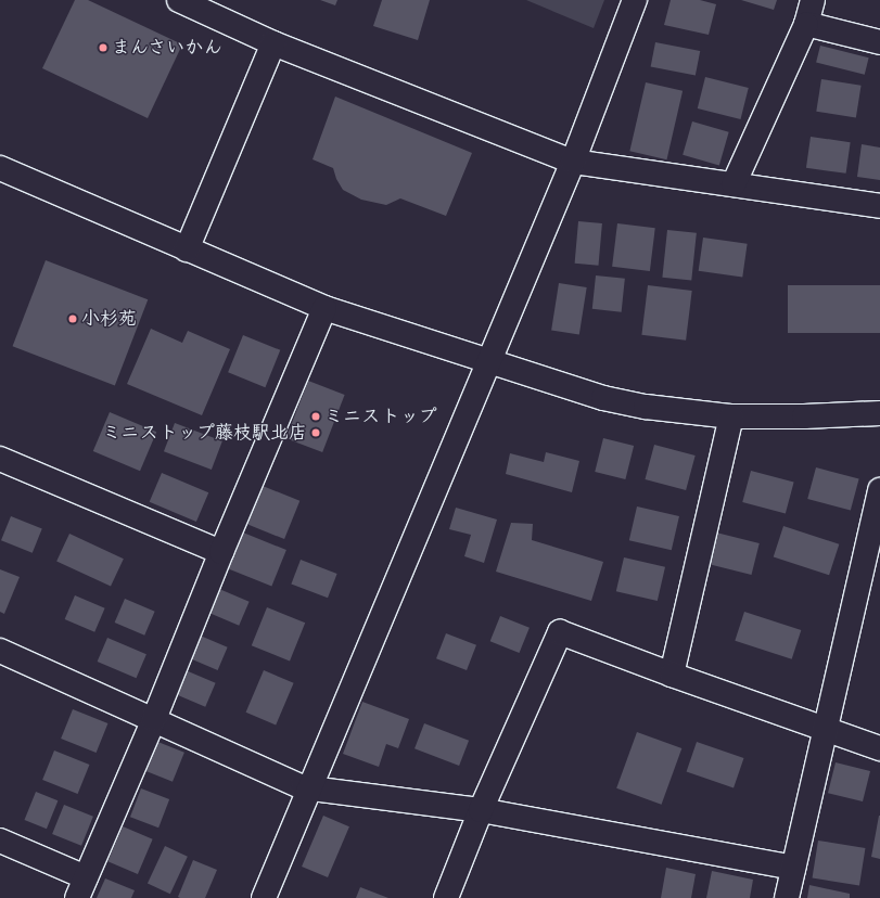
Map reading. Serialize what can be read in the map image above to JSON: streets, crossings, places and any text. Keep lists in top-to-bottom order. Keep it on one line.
{"places":["まんさいかん","小杉苑","ミニストップ","ミニストップ藤枝駅北店"]}
